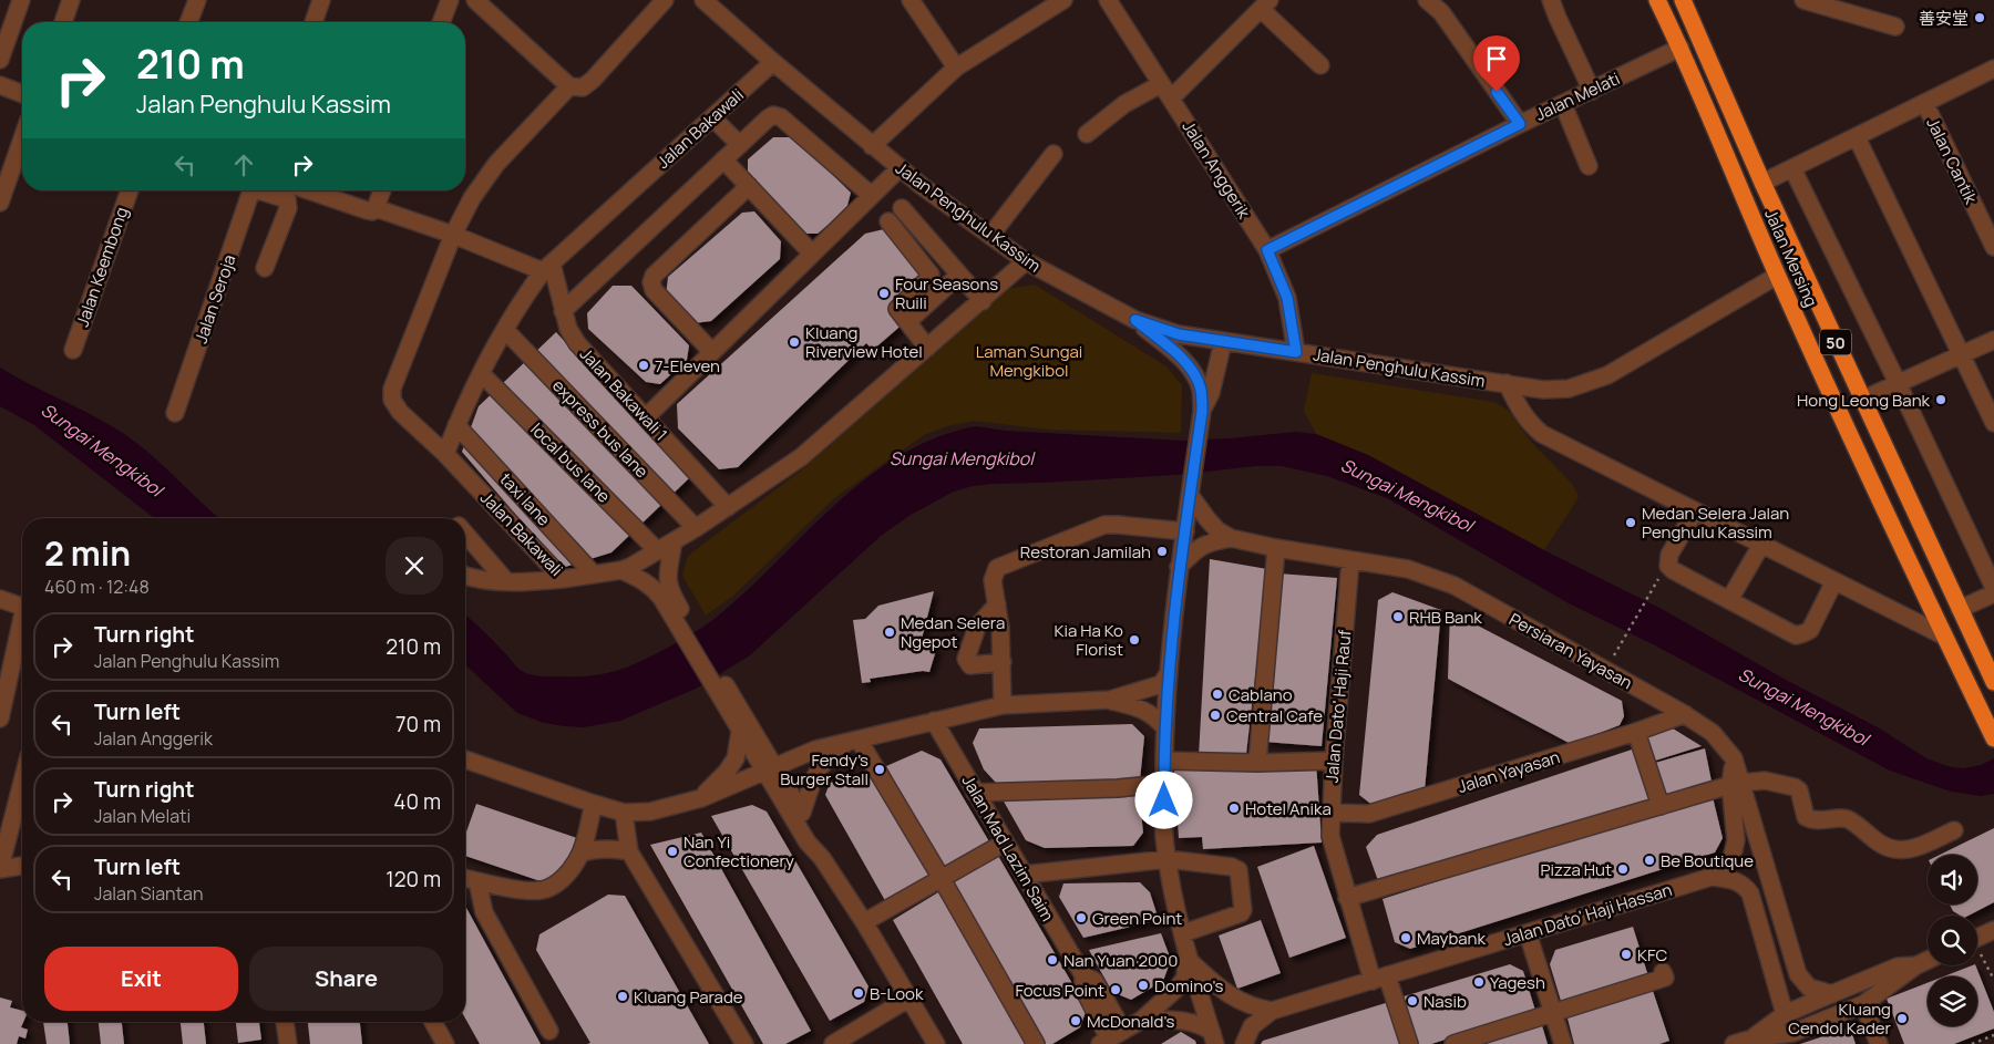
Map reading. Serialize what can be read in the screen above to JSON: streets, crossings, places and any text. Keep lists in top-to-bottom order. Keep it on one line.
{"streets":{"highway":["Jalan Mersing","50"],"street":["Jalan Melati","Jalan Bakawali","Jalan Cantik","Jalan Anggerik","Jalan Penghulu Kassim","Jalan Keembong","Jalan Seroja","Jalan Bakawali 1","express bus lane","local bus lane","taxi lane","Persiaran Yayasan","Jalan Dato' Haji Rauf","Jalan Yayasan","Jalan Mad Lazim Saim","Jalan Dato' Haji Hassan"]},"crossings":[["Jalan Melati","Jalan Anggerik"],["Jalan Melati","Jalan Mersing"],["Jalan Bakawali","Jalan Penghulu Kassim"],["Jalan Bakawali","Jalan Bakawali 1"],["Jalan Bakawali","express bus lane"],["Jalan Bakawali","local bus lane"],["Jalan Bakawali","taxi lane"],["Jalan Anggerik","Jalan Penghulu Kassim"],["Jalan Penghulu Kassim","Jalan Mersing"],["Persiaran Yayasan","Jalan Dato' Haji Rauf"],["Persiaran Yayasan","Jalan Yayasan"],["Persiaran Yayasan","Jalan Dato' Haji Hassan"],["Jalan Dato' Haji Rauf","Jalan Yayasan"],["Jalan Dato' Haji Rauf","Jalan Dato' Haji Hassan"]],"water":["Sungai Mengkibol"],"parks":["Laman Sungai Mengkibol"],"places":["善安堂","Four Seasons Ruili","Kluang Riverview Hotel","7-Eleven","Hong Leong Bank","Medan Selera Jalan Penghulu Kassim","Restoran Jamilah","RHB Bank","Medan Selera Ngepot","Kia Ha Ko Florist","Cablano","Central Cafe","Fendy’s Burger Stall","Hotel Anika","Nan Yi Confectionery","Be Boutique","Pizza Hut","Green Point","Maybank","KFC","Nan Yuan 2000","Yagesh","Domino's","Focus Point","B-Look","Kluang Parade","Nasib","Kluang Cendol Kader","McDonald's"],"page":{"turn":["210 m","Jalan Penghulu Kassim"],"heading":["2 min","460 m · 12:48"],"list":[{"name":"Turn right","note":"Jalan Penghulu Kassim","value":"210 m"},{"name":"Turn left","note":"Jalan Anggerik","value":"70 m"},{"name":"Turn right","note":"Jalan Melati","value":"40 m"},{"name":"Turn left","note":"Jalan Siantan","value":"120 m"}],"buttons":["Exit","Share"]}}
